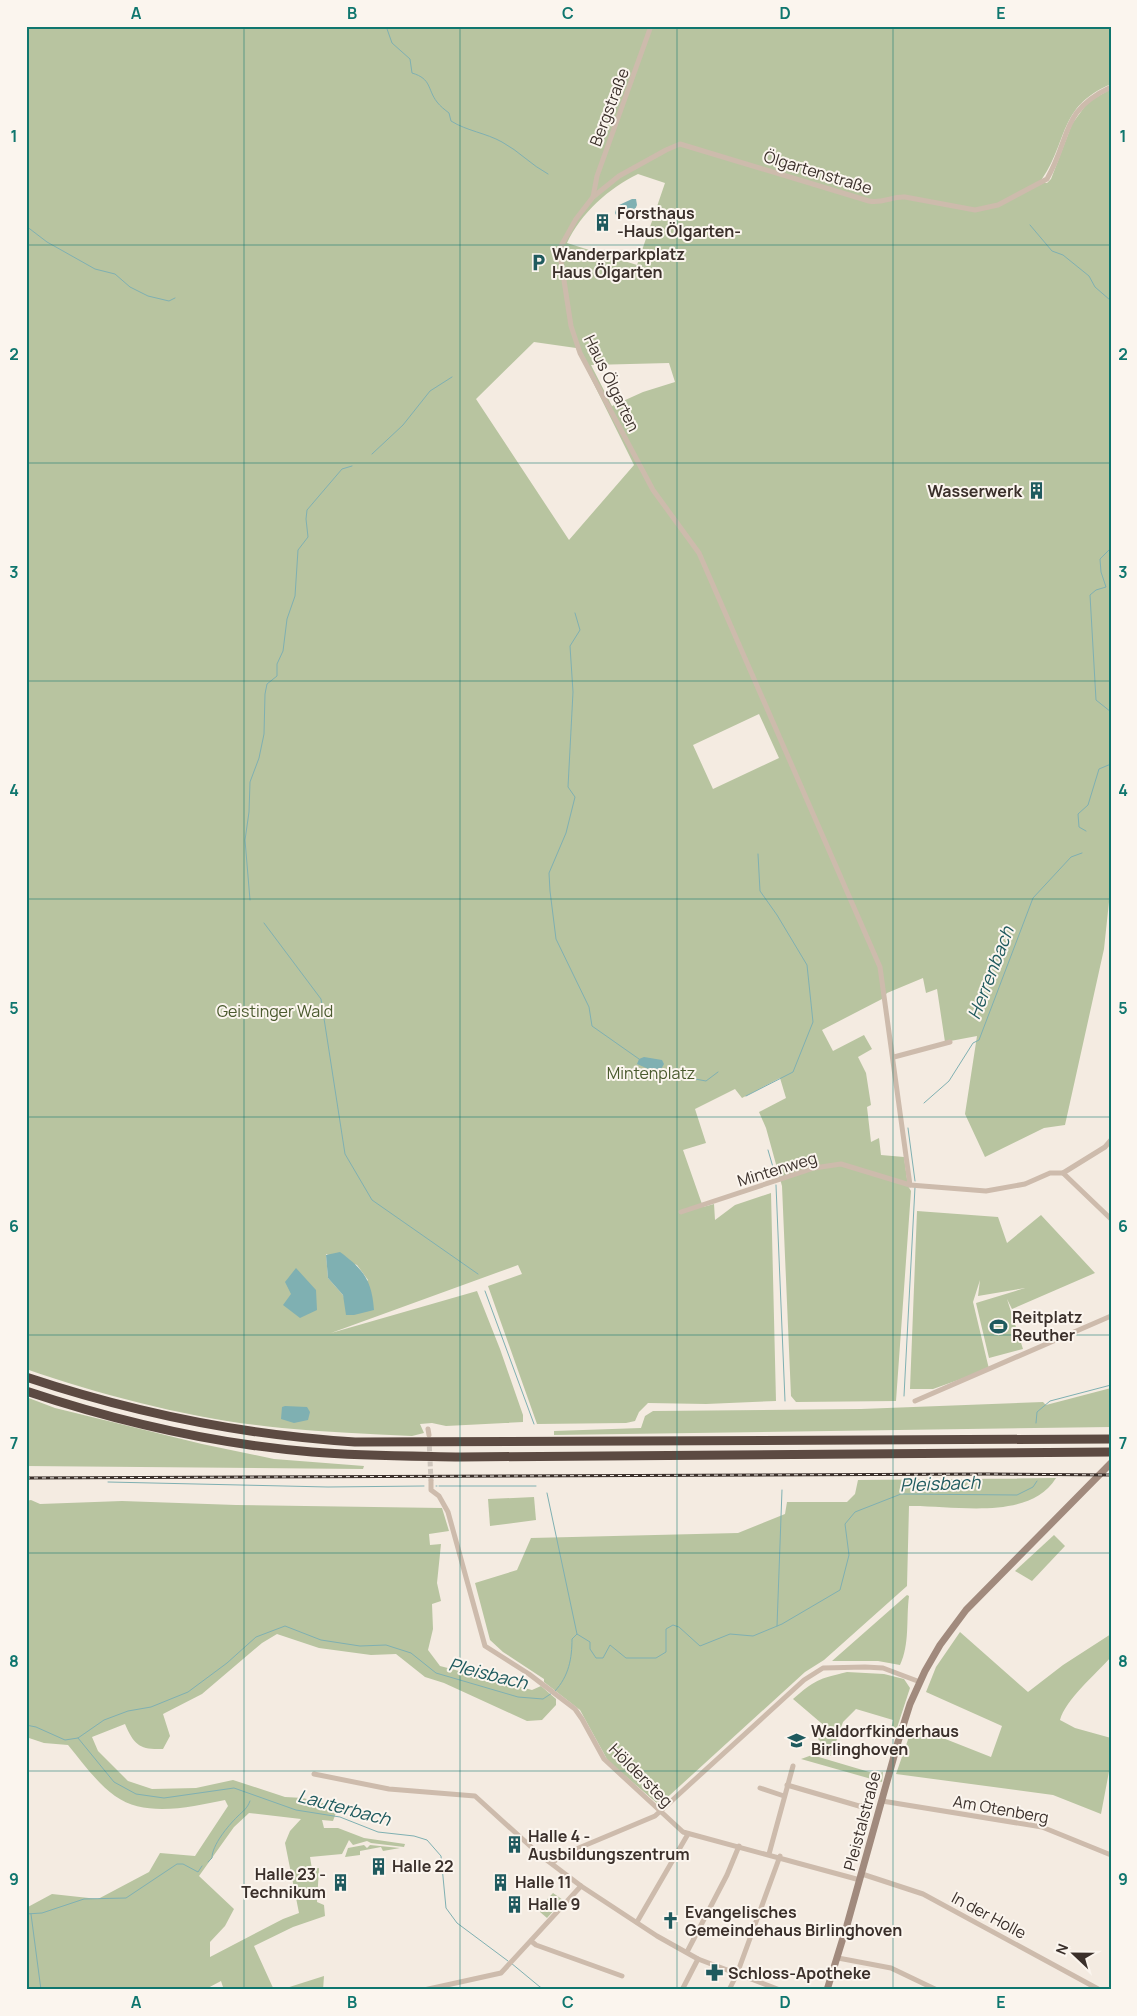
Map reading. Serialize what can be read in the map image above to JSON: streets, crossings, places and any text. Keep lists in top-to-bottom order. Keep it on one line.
{"streets":{"main road":["Pleistalstraße"],"street":["Bergstraße","Ölgartenstraße","Haus Ölgarten","Mintenweg","Höldersteg","Am Otenberg","In der Holle"]},"crossings":[["Bergstraße","Ölgartenstraße"],["Bergstraße","Haus Ölgarten"],["Ölgartenstraße","Haus Ölgarten"],["Haus Ölgarten","Mintenweg"],["Höldersteg","Pleistalstraße"],["Höldersteg","In der Holle"],["Am Otenberg","Pleistalstraße"],["Pleistalstraße","In der Holle"]],"water":["Herrenbach","Pleisbach","Lauterbach"],"parks":["Geistinger Wald","Mintenplatz"],"places":{"building":["Forsthaus -Haus Ölgarten-","Wasserwerk","Halle 4 - Ausbildungszentrum","Halle 22","Halle 11","Halle 23 - Technikum","Halle 9"],"parking":["Wanderparkplatz Haus Ölgarten"],"sports":["Reitplatz Reuther"],"school or university":["Waldorfkinderhaus Birlinghoven"],"church":["Evangelisches Gemeindehaus Birlinghoven"],"pharmacy":["Schloss-Apotheke"]},"north":"left","grid":{"columns":["A","B","C","D","E"],"rows":["1","2","3","4","5","6","7","8","9"]}}
